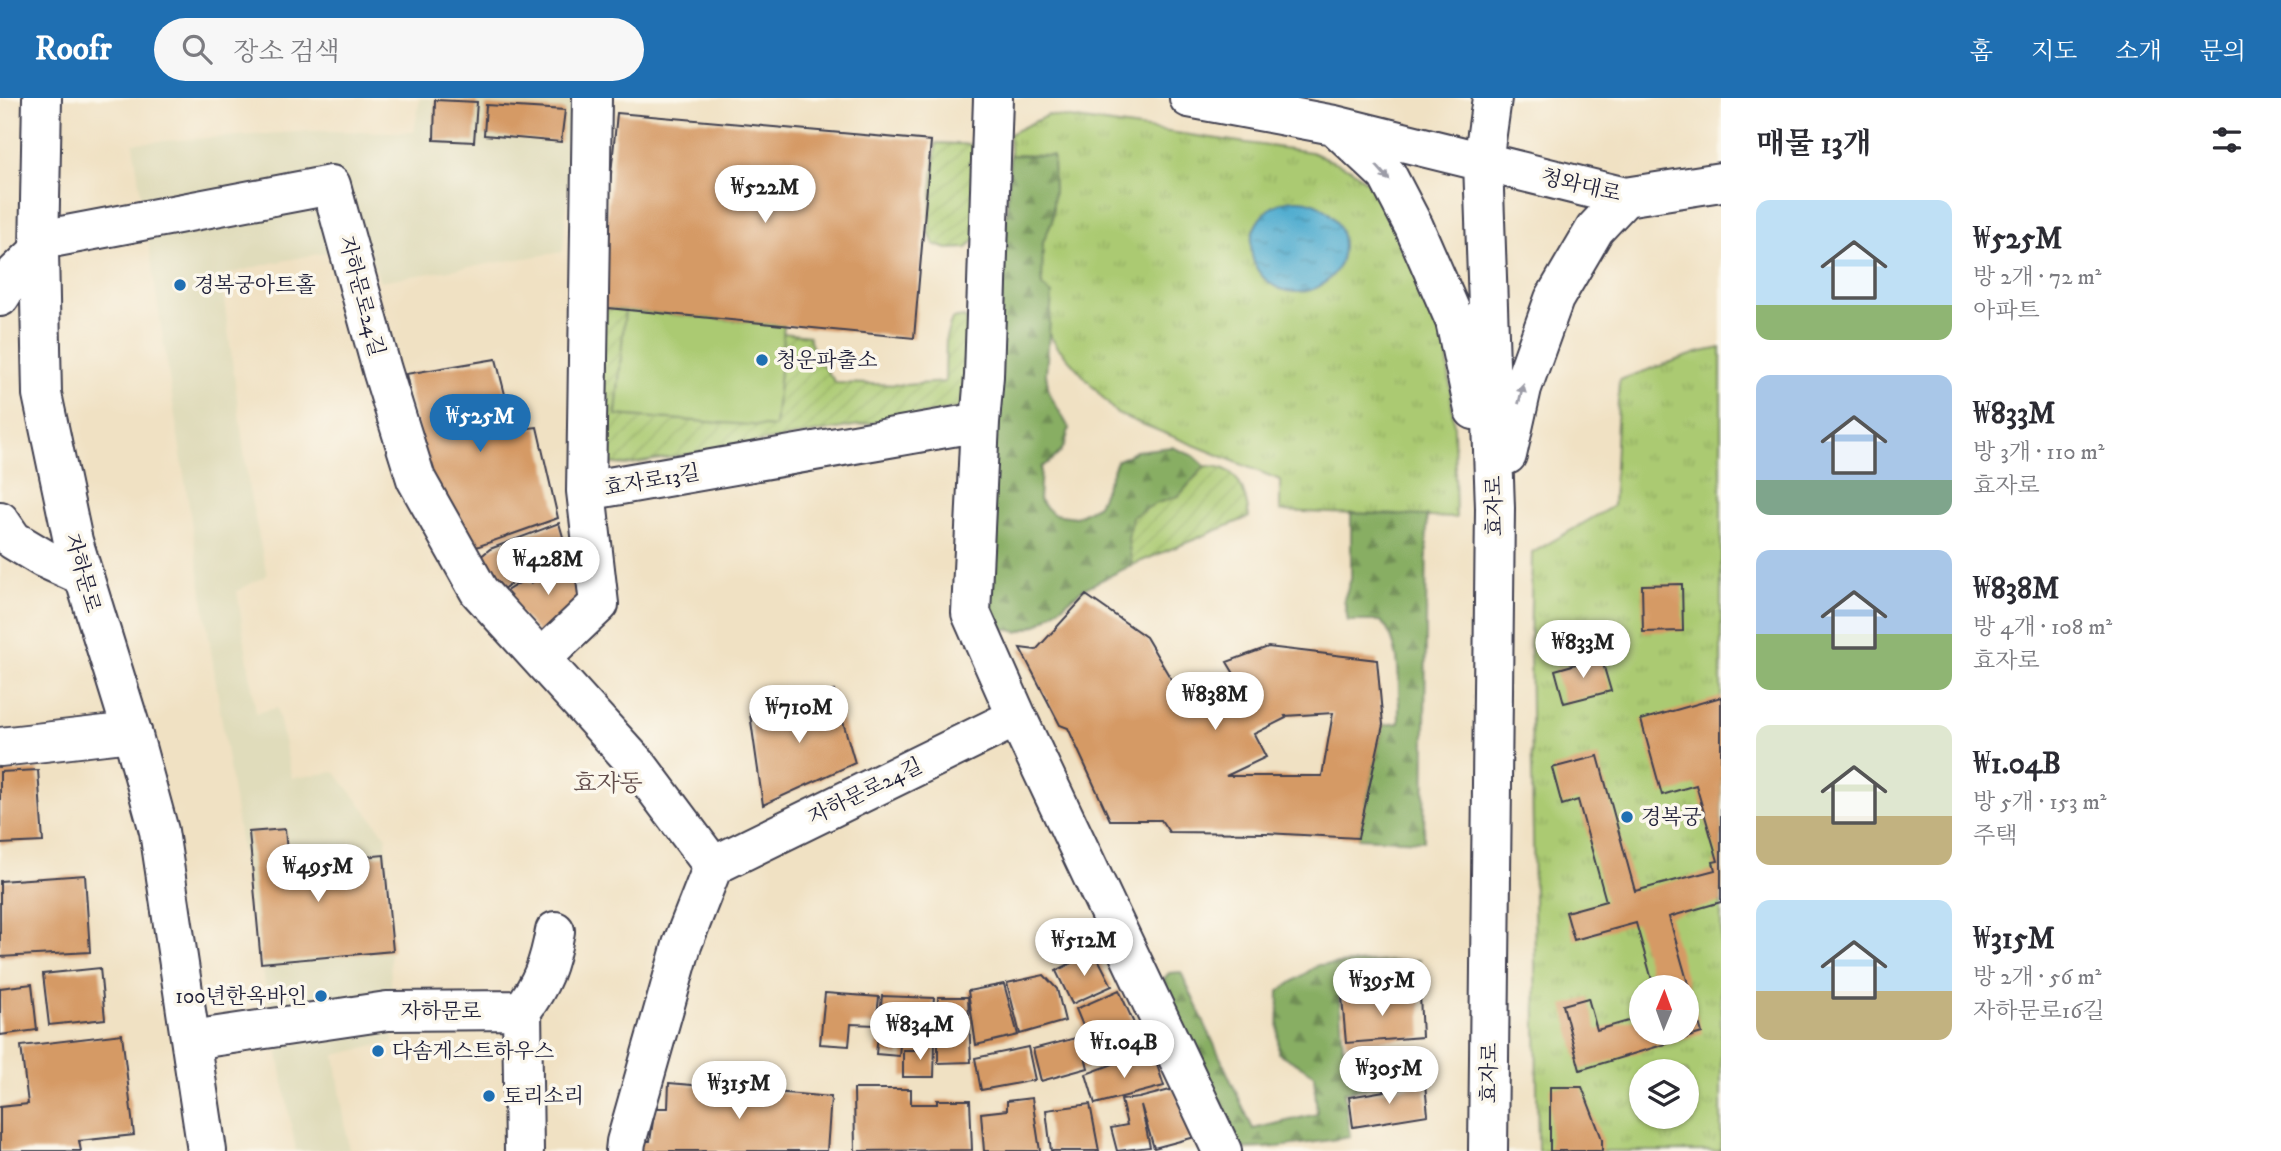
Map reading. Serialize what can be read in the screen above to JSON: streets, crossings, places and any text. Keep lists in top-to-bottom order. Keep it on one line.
{"streets":{"street":["청와대로","자하문로24길","효자로13길","효자로","자하문로"]},"crossings":[["청와대로","효자로"],["자하문로24길","자하문로"]],"districts":["효자동"],"places":["경복궁아트홀","청운파출소","경복궁","100년한옥바인","다솜게스트하우스","토리소리"],"north":"top","page":{"header":"Roofr","search":"장소 검색","nav":["홈","지도","소개","문의"],"heading":"매물 13개","price":["₩522M","₩525M","₩428M","₩833M","₩838M","₩710M","₩495M","₩512M","₩395M","₩834M","₩1.04B","₩305M","₩315M"],"list":[{"name":"₩525M","note":"방 2개 · 72 m² · 아파트"},{"name":"₩833M","note":"방 3개 · 110 m² · 효자로"},{"name":"₩838M","note":"방 4개 · 108 m² · 효자로"},{"name":"₩1.04B","note":"방 5개 · 153 m² · 주택"},{"name":"₩315M","note":"방 2개 · 56 m² · 자하문로16길"}]}}
